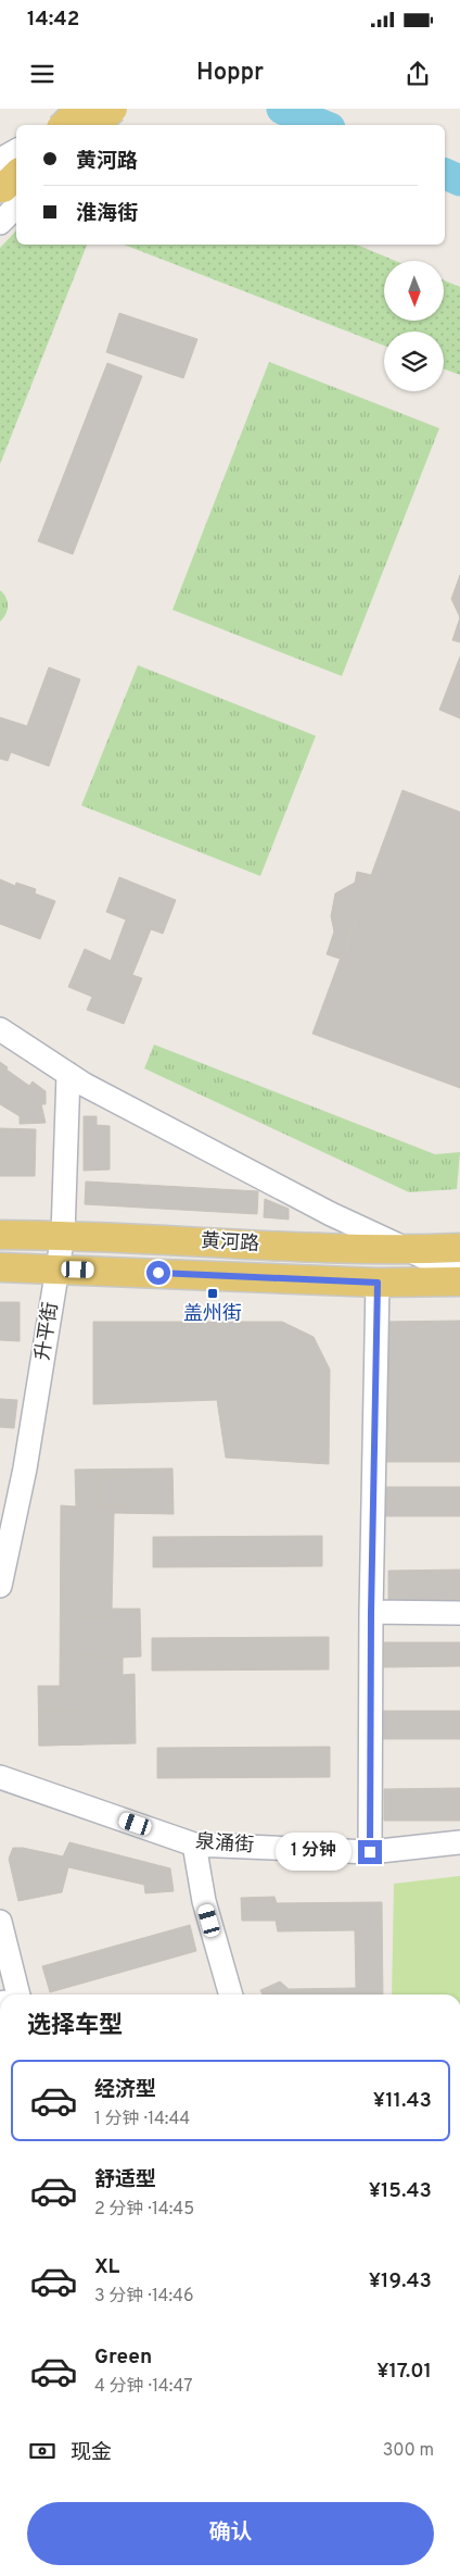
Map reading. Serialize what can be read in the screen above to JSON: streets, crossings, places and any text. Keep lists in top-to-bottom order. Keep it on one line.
{"streets":{"main road":["黄河路"],"street":["升平街","泉涌街"]},"crossings":[["黄河路","升平街"]],"places":{"transit":["盖州街"]},"north":"bottom","page":{"status":"14:42","header":"Hoppr","banner":["黄河路","淮海街"],"bubble":"1 分钟","heading":"选择车型","list":[{"name":"经济型","note":"1 分钟 · 14:44","value":"¥11.43"},{"name":"舒适型","note":"2 分钟 · 14:45","value":"¥15.43"},{"name":"XL","note":"3 分钟 · 14:46","value":"¥19.43"},{"name":"Green","note":"4 分钟 · 14:47","value":"¥17.01"}],"pay":["现金","300 m"],"buttons":"确认"}}
